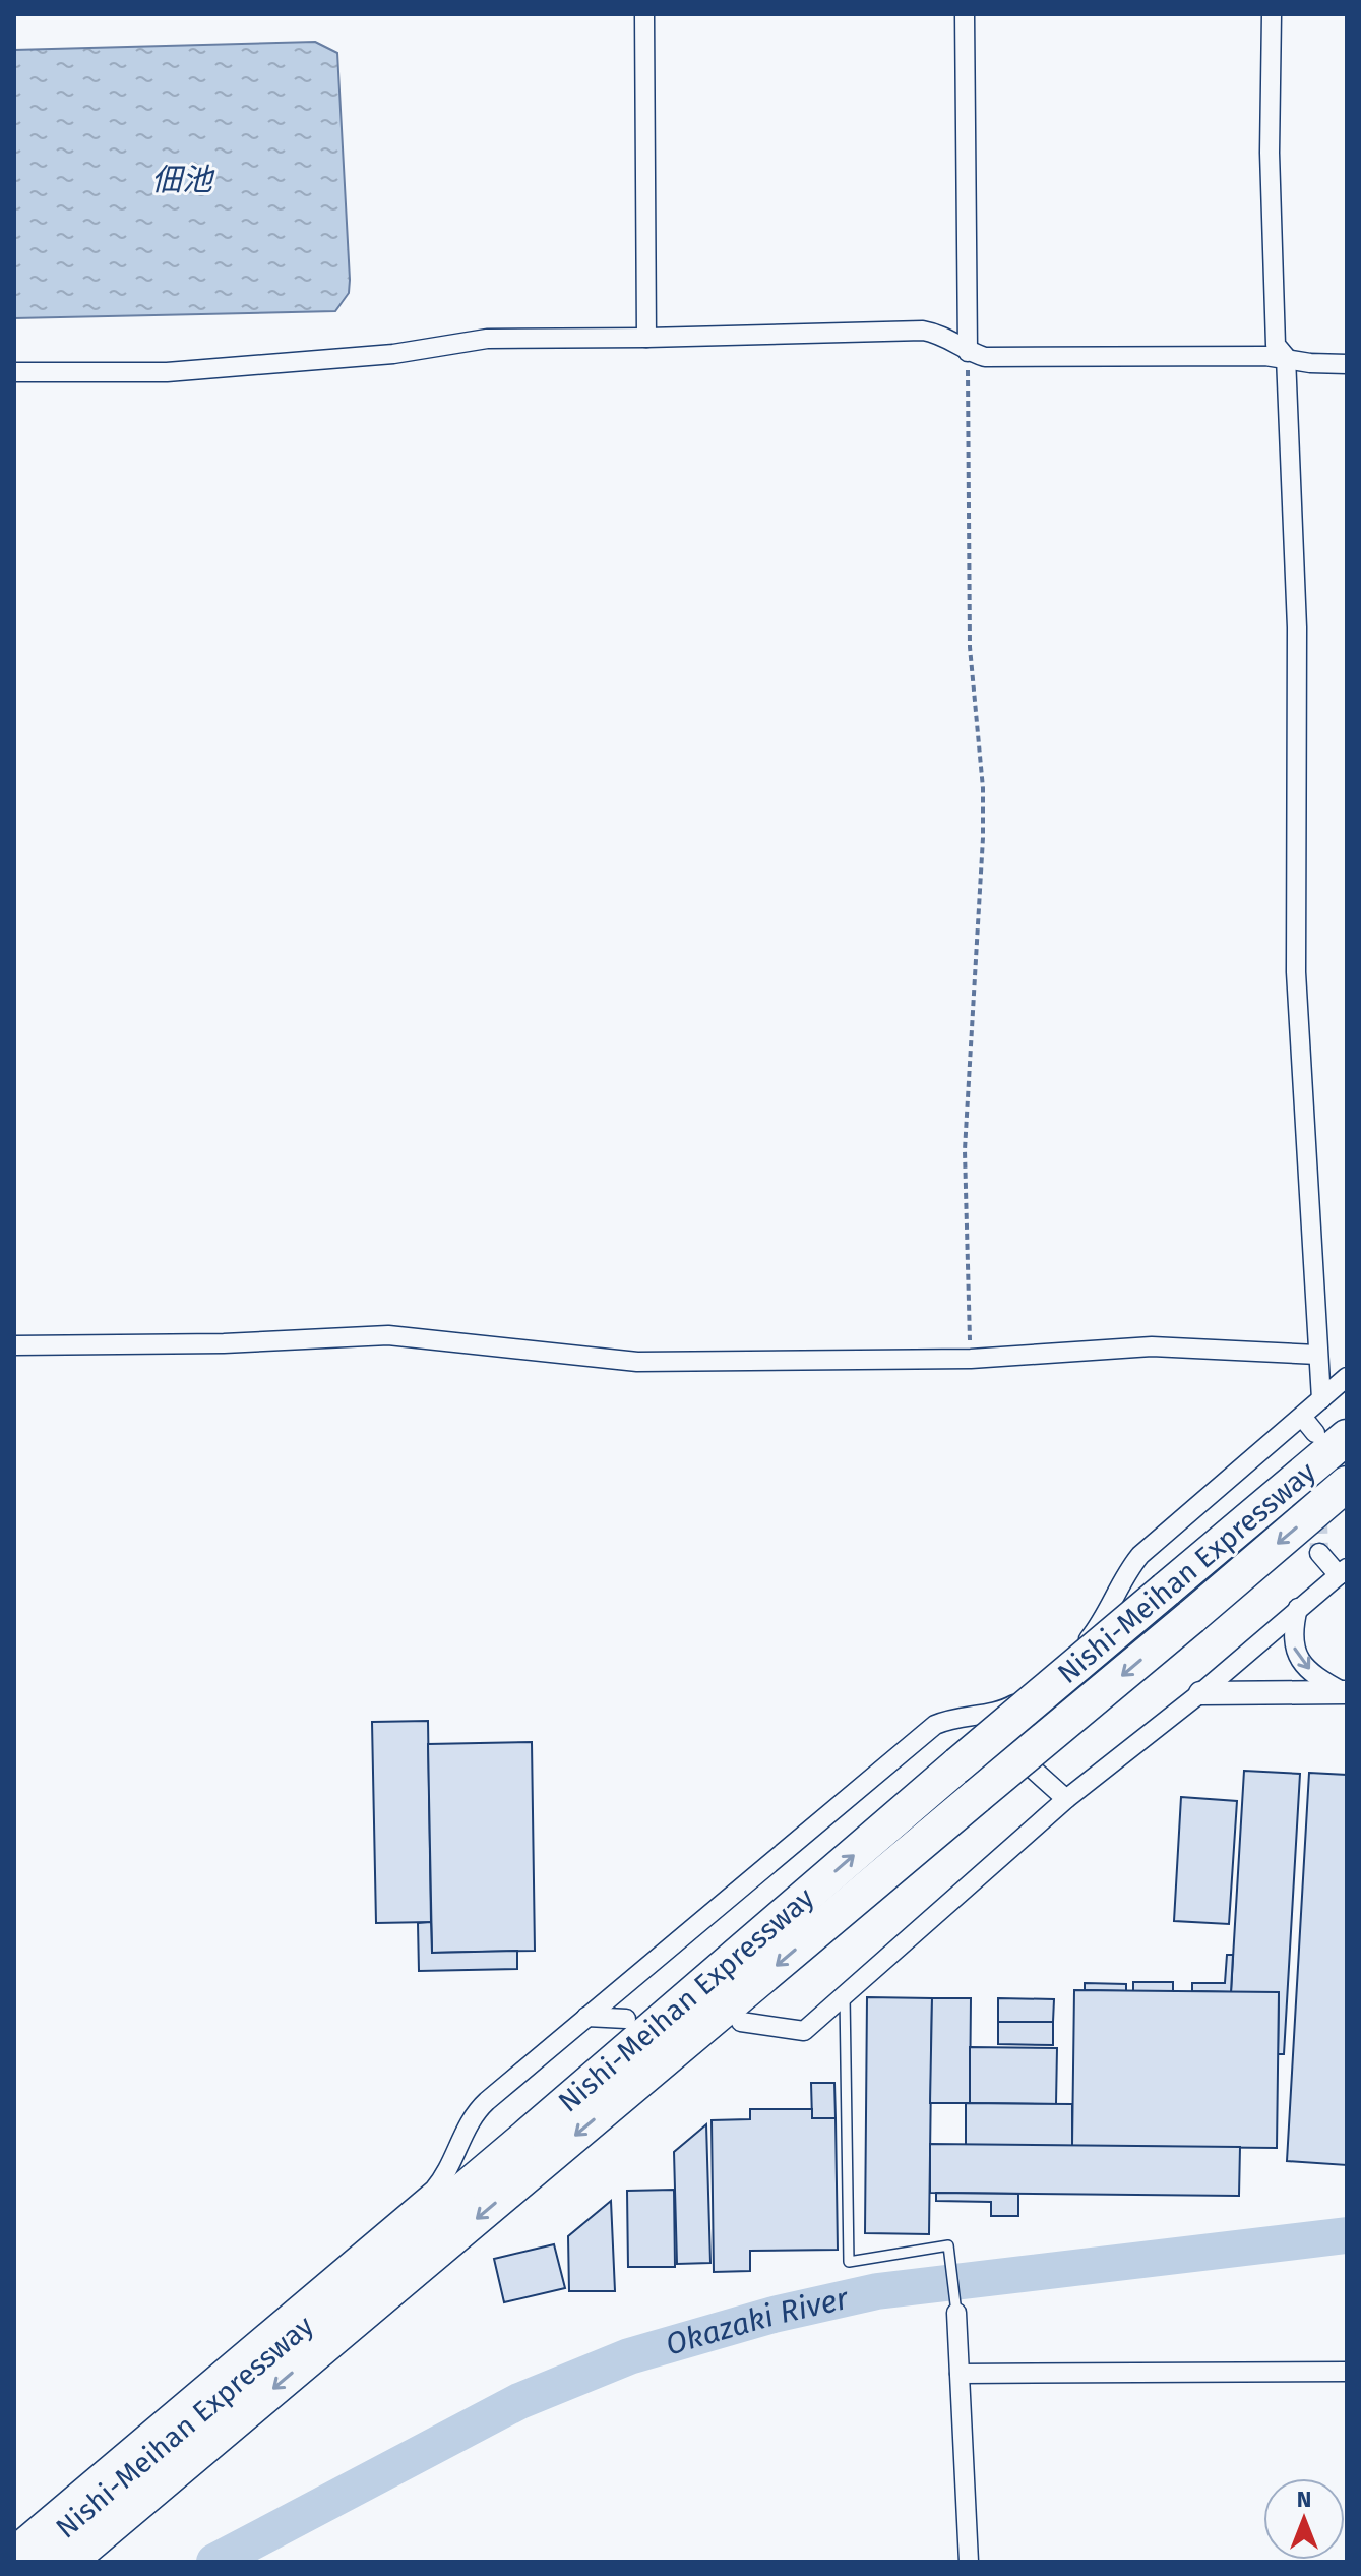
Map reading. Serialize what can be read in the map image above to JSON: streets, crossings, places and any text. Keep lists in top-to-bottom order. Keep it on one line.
{"streets":{"highway":["Nishi-Meihan Expressway"]},"water":["佃池","Okazaki River"],"north":"top"}
